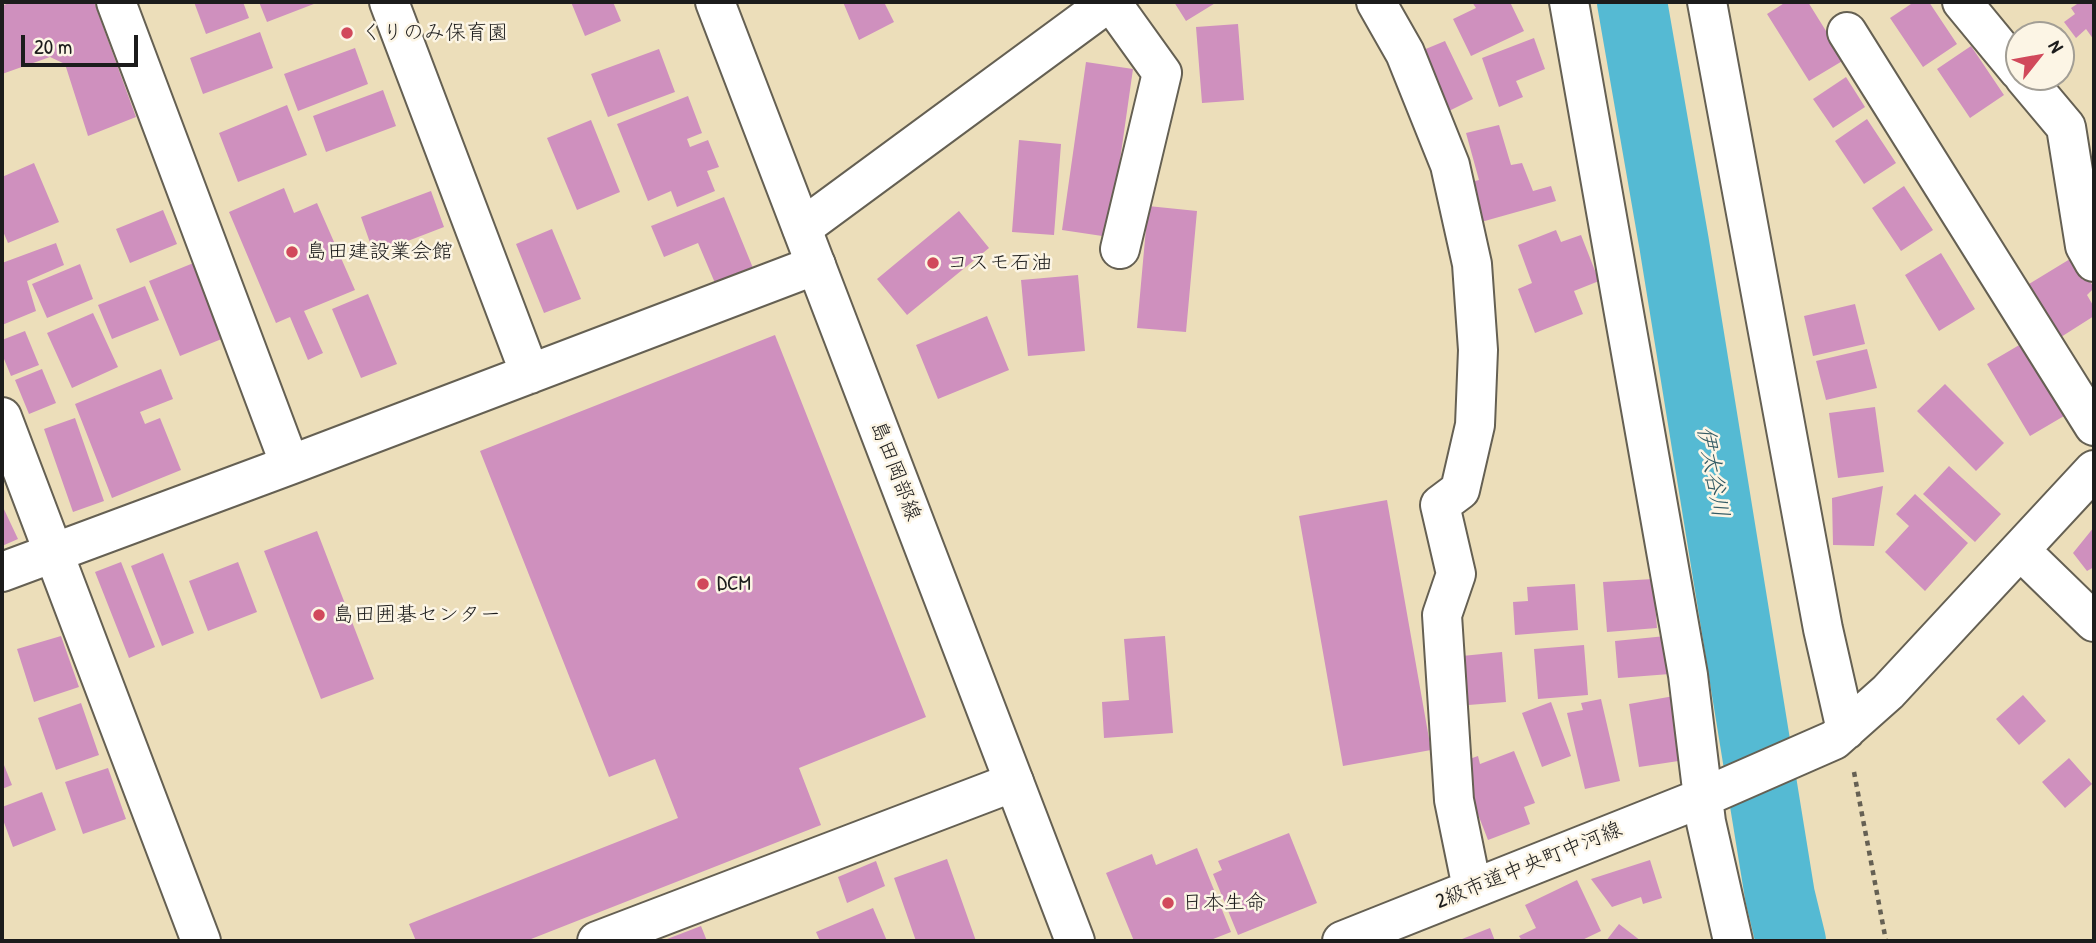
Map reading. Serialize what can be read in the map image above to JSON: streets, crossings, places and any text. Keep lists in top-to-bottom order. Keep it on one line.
{"streets":{"street":["島田岡部線","2級市道中央町中河線"]},"water":["伊太谷川"],"places":["くりのみ保育園","島田建設業会館","コスモ石油","DCM","島田囲碁センター","日本生命"],"scale_bar":"20 m","north":"top right"}
